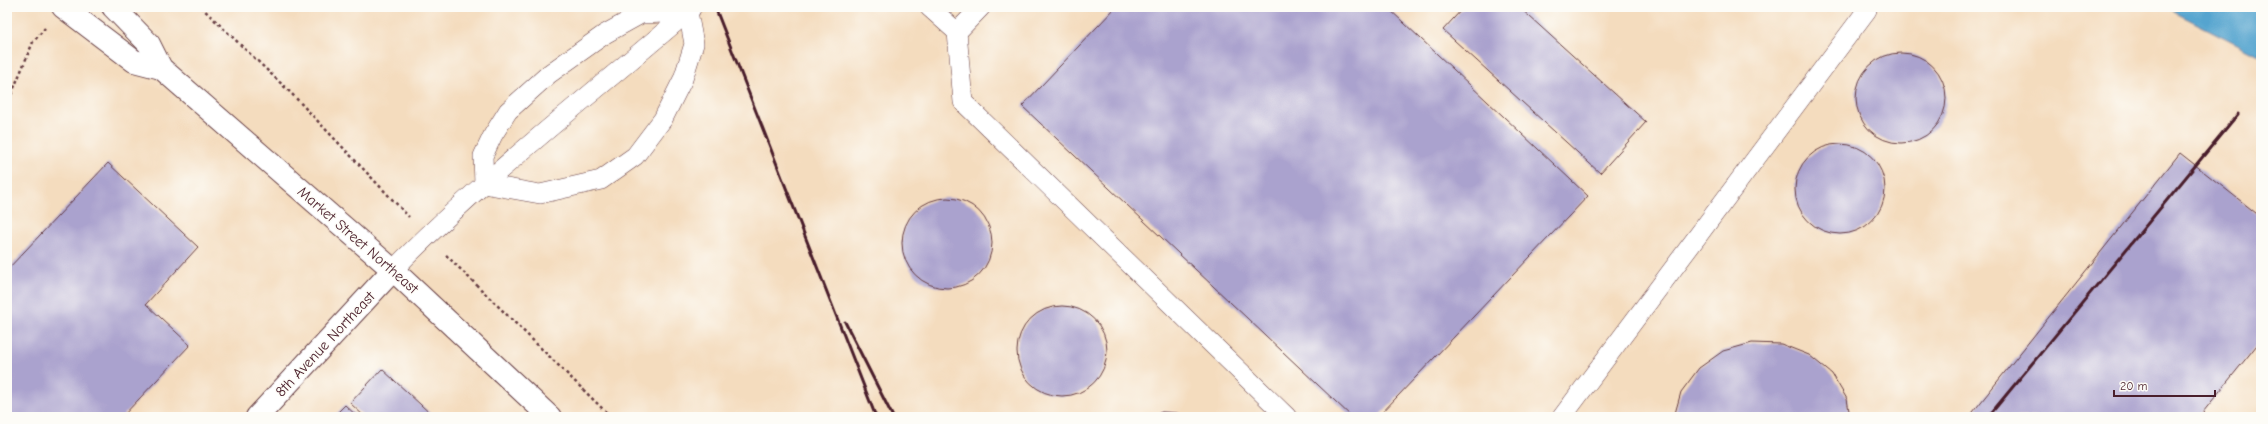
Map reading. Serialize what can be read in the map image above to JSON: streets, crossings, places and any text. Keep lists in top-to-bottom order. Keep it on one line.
{"streets":{"street":["Market Street Northeast","8th Avenue Northeast"]},"crossings":[["Market Street Northeast","8th Avenue Northeast"]],"scale_bar":"20 m"}
